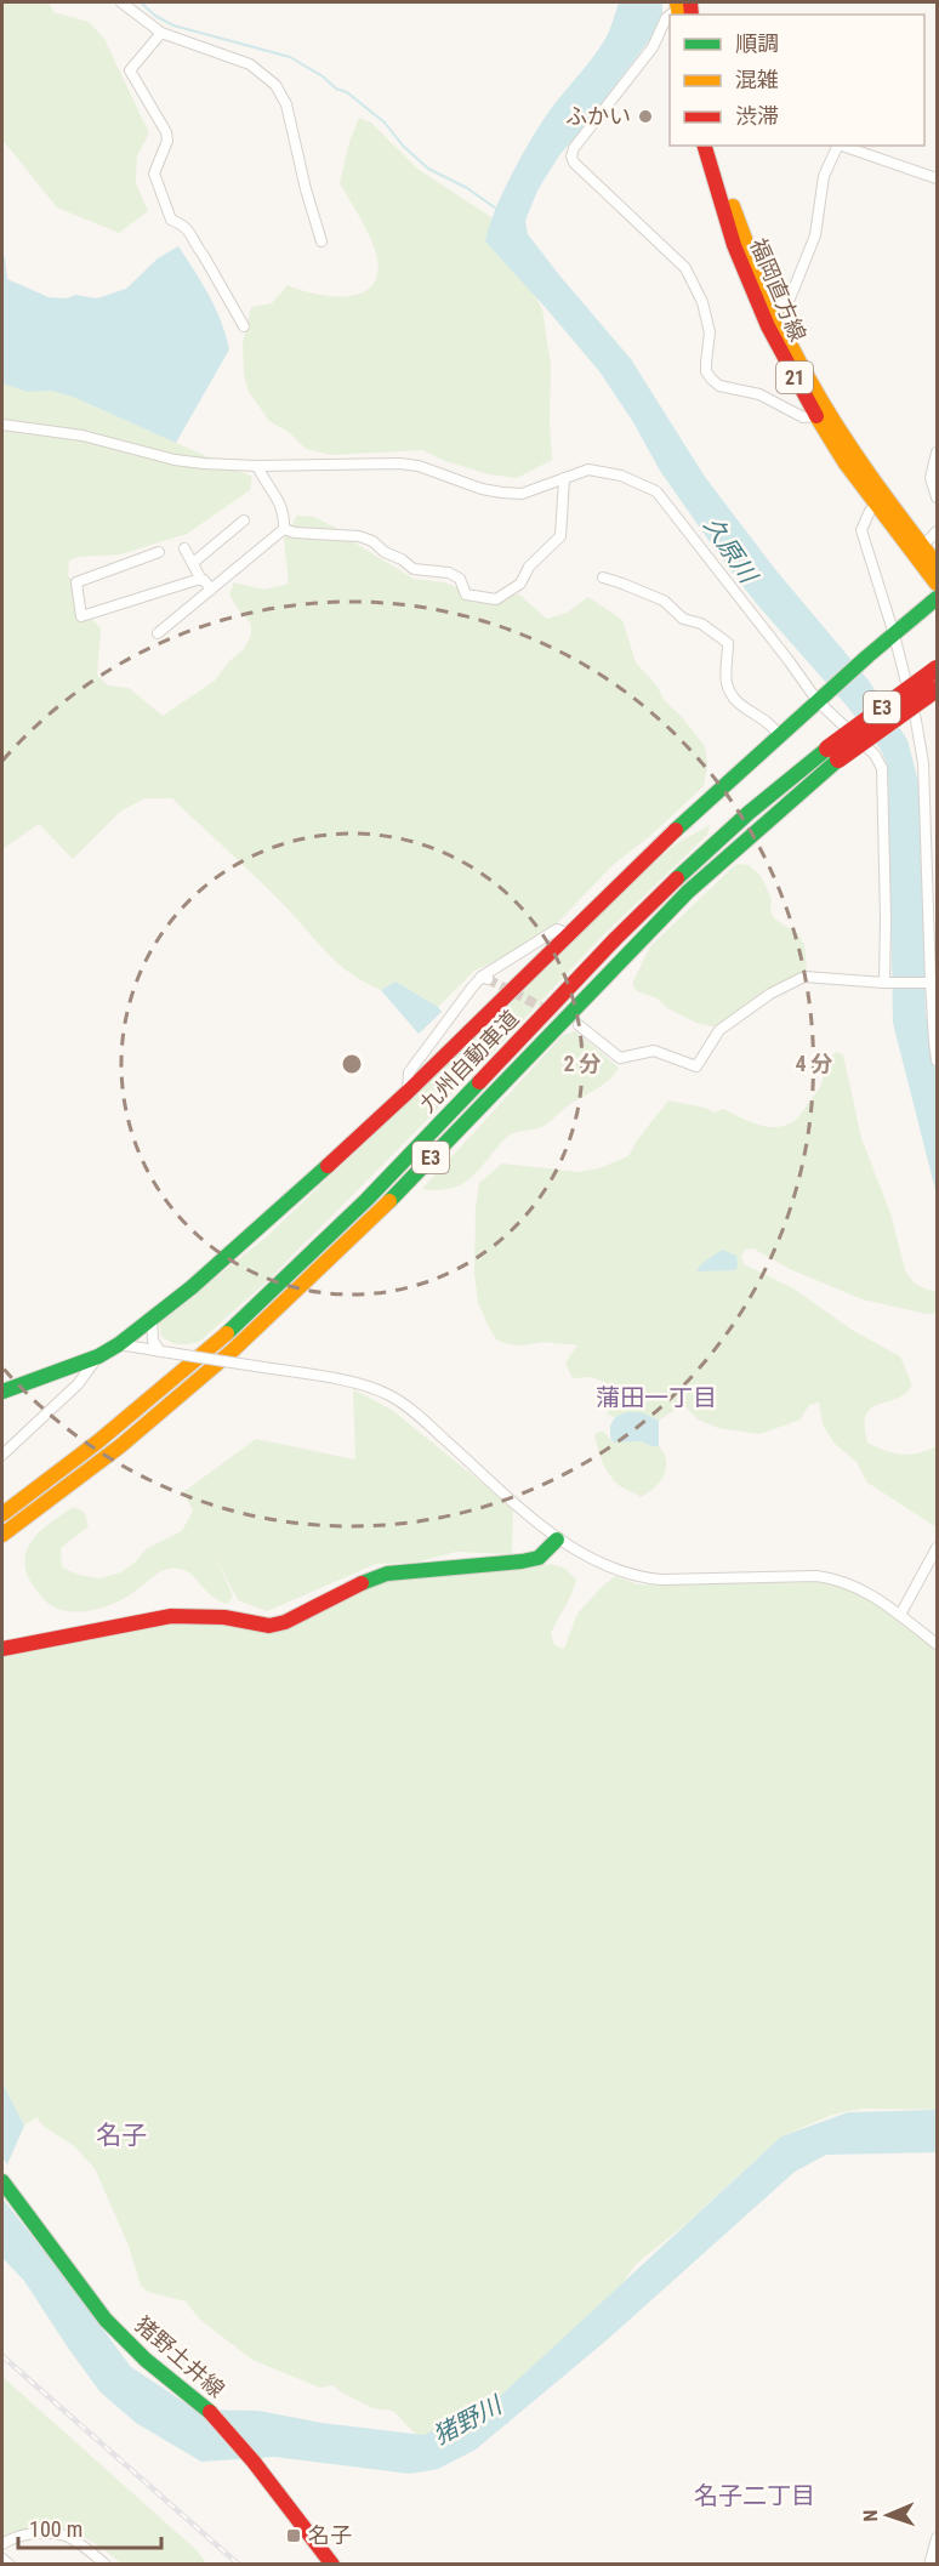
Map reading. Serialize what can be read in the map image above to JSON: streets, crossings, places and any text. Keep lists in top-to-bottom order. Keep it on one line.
{"streets":{"main road":["福岡直方線","21","E3","九州自動車道","猪野土井線"]},"districts":["蒲田一丁目","名子","名子二丁目"],"water":["久原川","猪野川"],"places":{"other":["ふかい"],"transit":["名子"]},"legend":["順調","混雑","渋滞"],"scale_bar":"100 m","north":"left","rings":["2 分","4 分"]}
